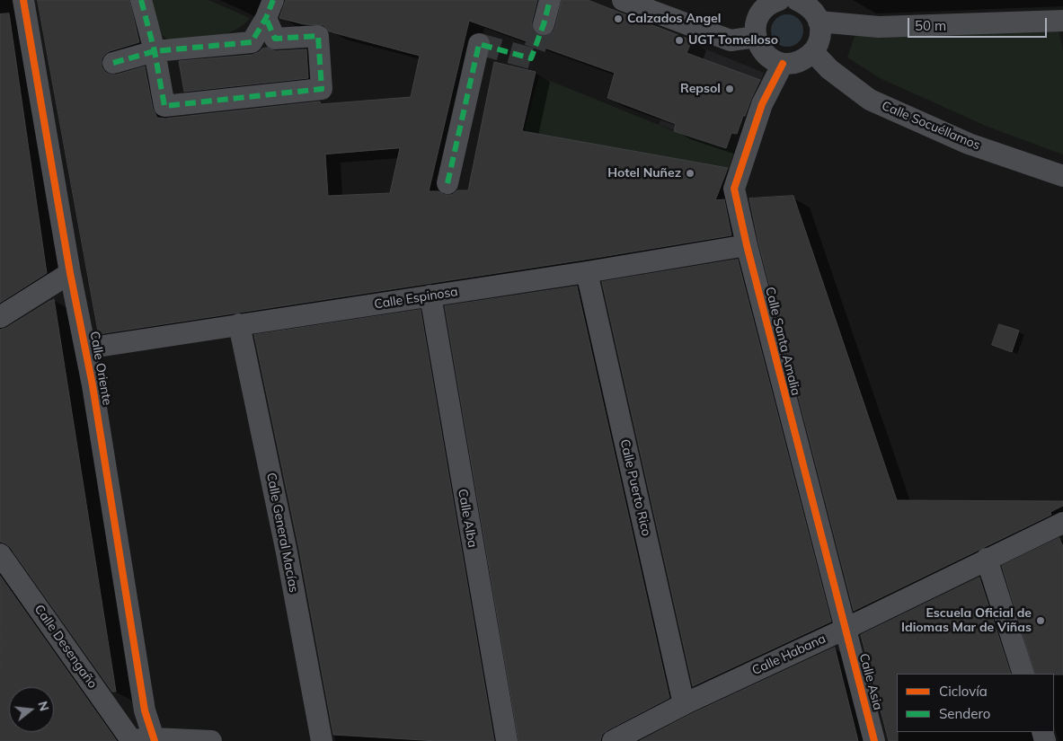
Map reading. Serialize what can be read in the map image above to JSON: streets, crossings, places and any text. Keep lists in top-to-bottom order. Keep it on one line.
{"streets":{"street":["Calle Socuéllamos","Calle Espinosa","Calle Santa Amalia","Calle Oriente","Calle Puerto Rico","Calle Alba","Calle General Macías","Calle Desengaño","Calle Habana","Calle Asia"]},"crossings":[["Calle Espinosa","Calle Santa Amalia"],["Calle Espinosa","Calle Oriente"],["Calle Espinosa","Calle Puerto Rico"],["Calle Espinosa","Calle Alba"],["Calle Espinosa","Calle General Macías"],["Calle Santa Amalia","Calle Habana"],["Calle Santa Amalia","Calle Asia"],["Calle Puerto Rico","Calle Habana"],["Calle Habana","Calle Asia"]],"places":["Calzados Angel","UGT Tomelloso","Repsol","Hotel Nuñez","Escuela Oficial de Idiomas Mar de Viñas"],"legend":["Ciclovía","Sendero"],"scale_bar":"50 m","north":"right"}
